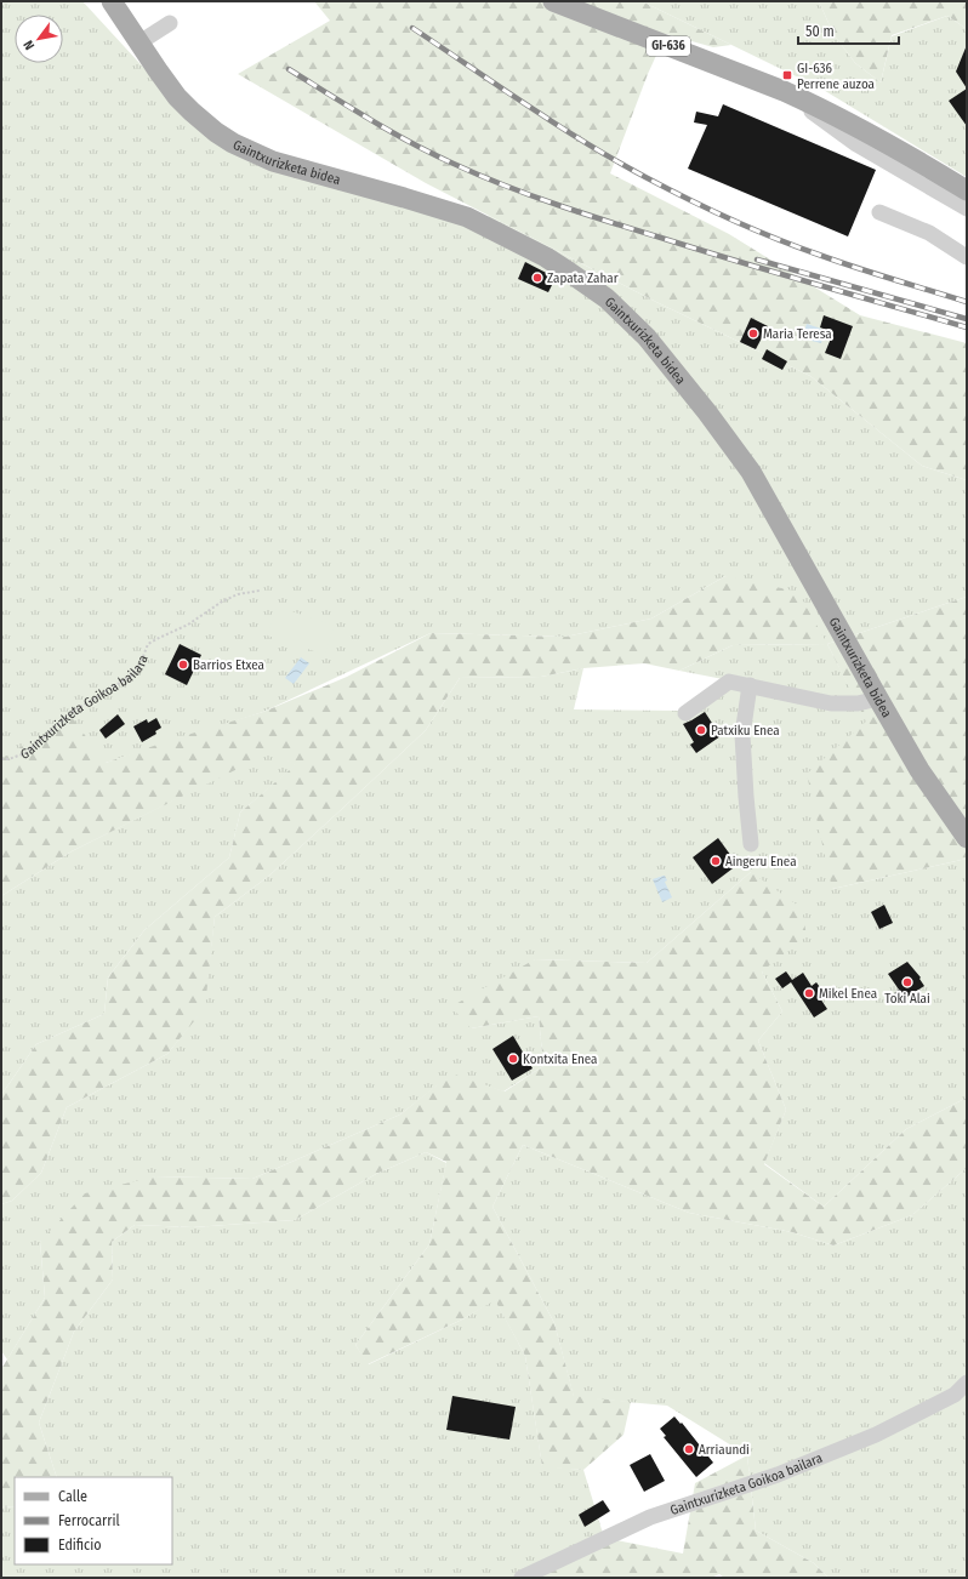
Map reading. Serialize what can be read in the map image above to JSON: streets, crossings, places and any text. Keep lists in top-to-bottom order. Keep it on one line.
{"streets":{"main road":["GI-636","Gaintxurizketa bidea"],"street":["Gaintxurizketa Goikoa bailara"]},"places":{"transit":["GI-636 Perrene auzoa"],"other":["Zapata Zahar","Maria Teresa","Barrios Etxea","Patxiku Enea","Aingeru Enea","Toki Alai","Mikel Enea","Kontxita Enea","Arriaundi"]},"legend":["Calle","Ferrocarril","Edificio"],"scale_bar":"50 m","north":"bottom left"}
